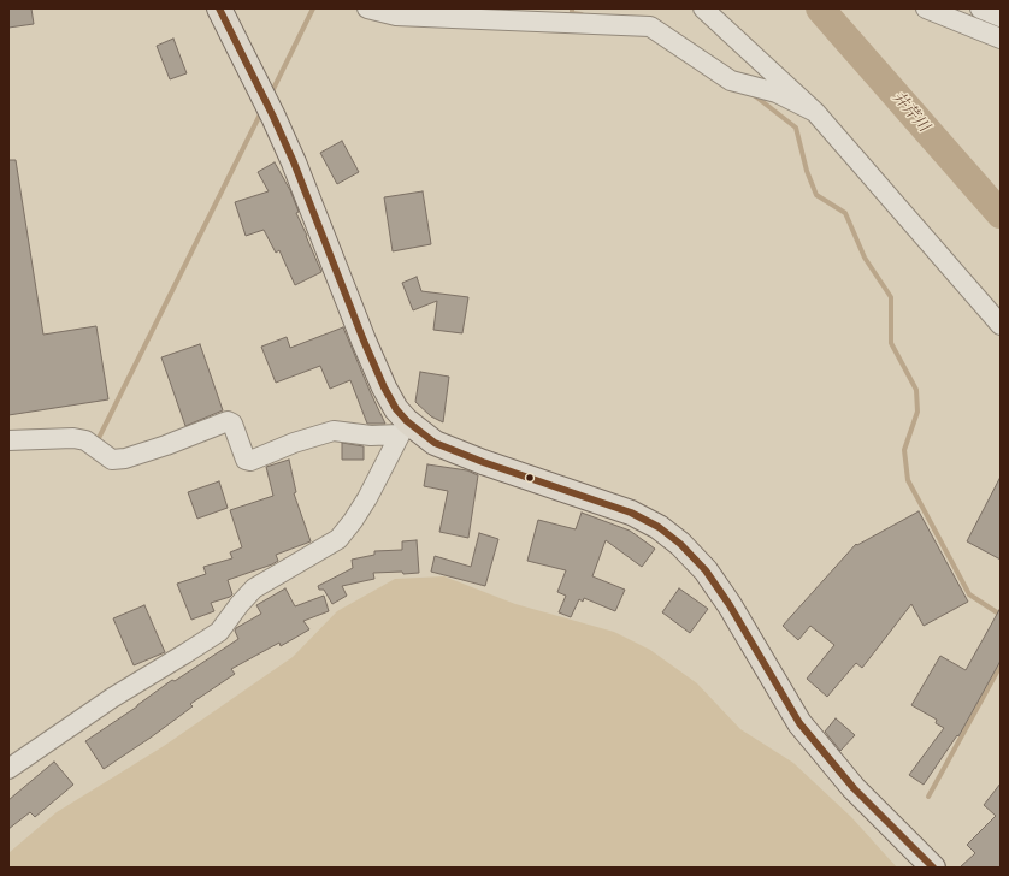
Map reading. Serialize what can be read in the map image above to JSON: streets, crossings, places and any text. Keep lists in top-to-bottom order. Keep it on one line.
{"water":["井芹川"]}
